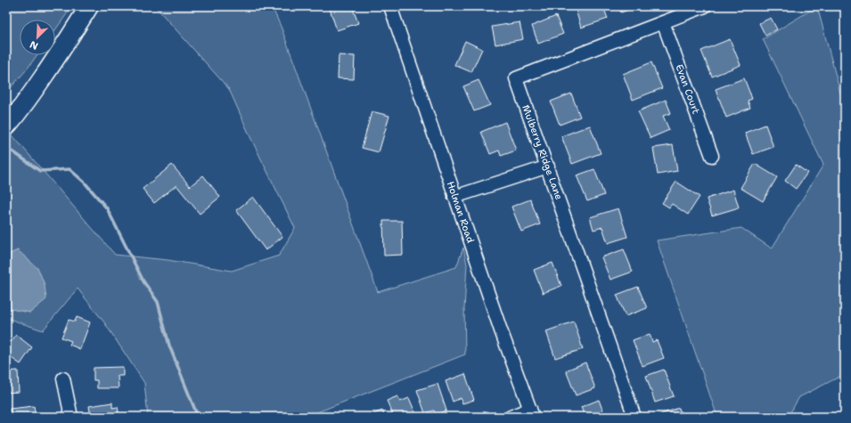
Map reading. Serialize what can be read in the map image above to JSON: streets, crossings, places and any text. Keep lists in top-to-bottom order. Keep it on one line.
{"streets":{"street":["Evan Court","Mulberry Ridge Lane","Holman Road"]},"crossings":[["Evan Court","Mulberry Ridge Lane"]],"north":"bottom left"}
